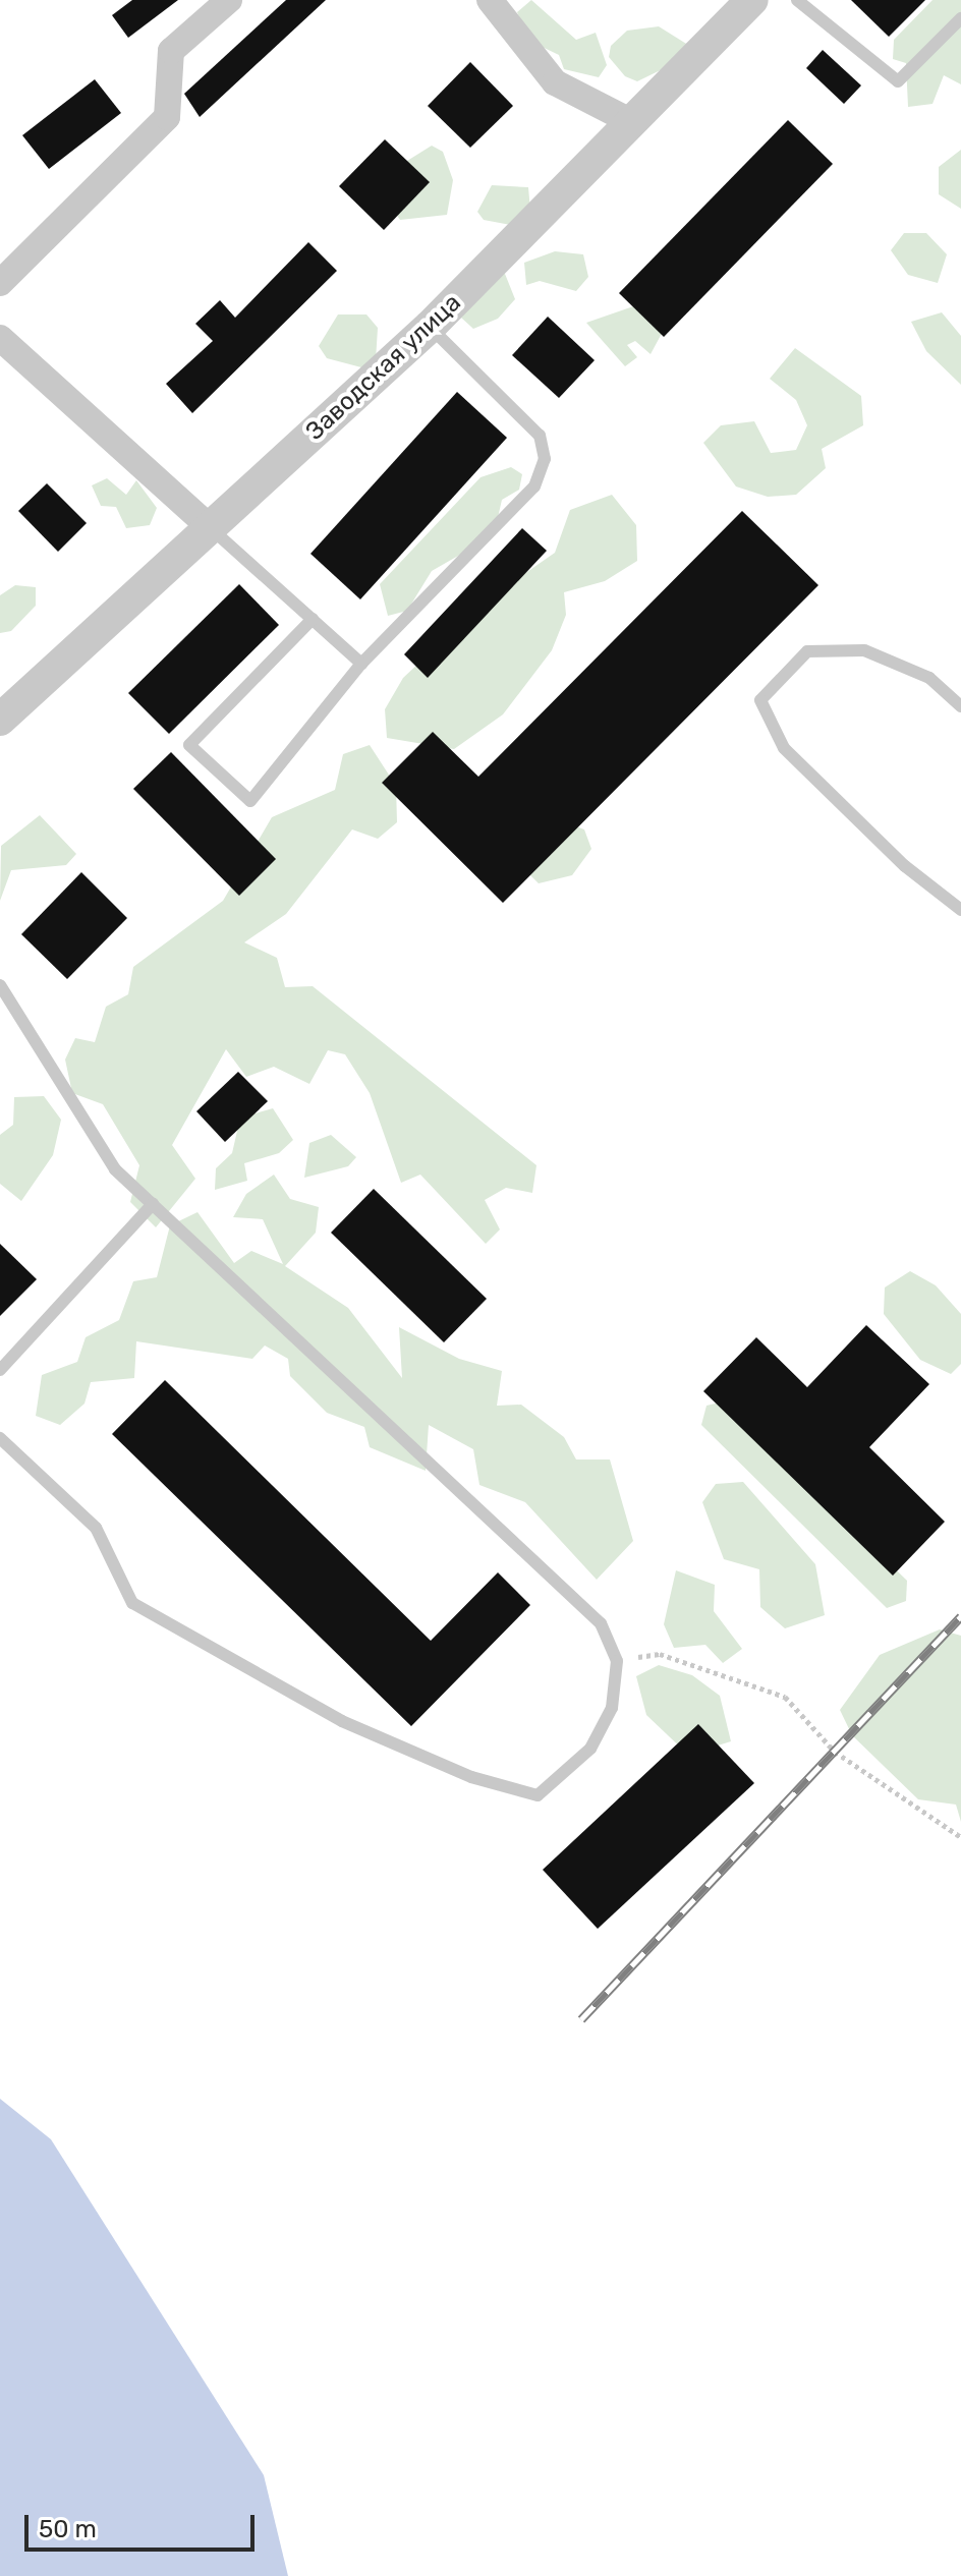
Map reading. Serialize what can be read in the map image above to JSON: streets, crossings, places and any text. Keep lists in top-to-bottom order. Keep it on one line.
{"streets":{"street":["Заводская улица"]},"scale_bar":"50 m"}
